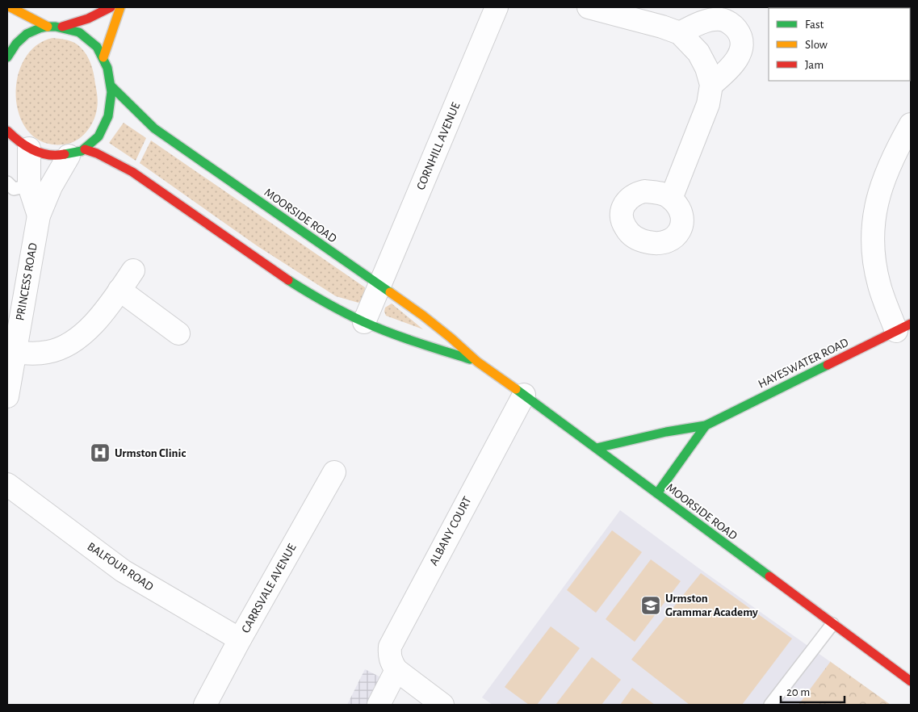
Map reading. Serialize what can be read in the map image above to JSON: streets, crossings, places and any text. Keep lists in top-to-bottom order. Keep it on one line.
{"streets":{"main road":["MOORSIDE ROAD","HAYESWATER ROAD"],"street":["CORNHILL AVENUE","PRINCESS ROAD","ALBANY COURT","BALFOUR ROAD","CARRSVALE AVENUE"]},"crossings":[["CORNHILL AVENUE","MOORSIDE ROAD"],["MOORSIDE ROAD","PRINCESS ROAD"],["MOORSIDE ROAD","HAYESWATER ROAD"],["MOORSIDE ROAD","ALBANY COURT"],["BALFOUR ROAD","CARRSVALE AVENUE"]],"places":{"hospital":["Urmston Clinic"],"school or university":["Urmston Grammar Academy"]},"legend":["Fast","Slow","Jam"],"scale_bar":"20 m"}
